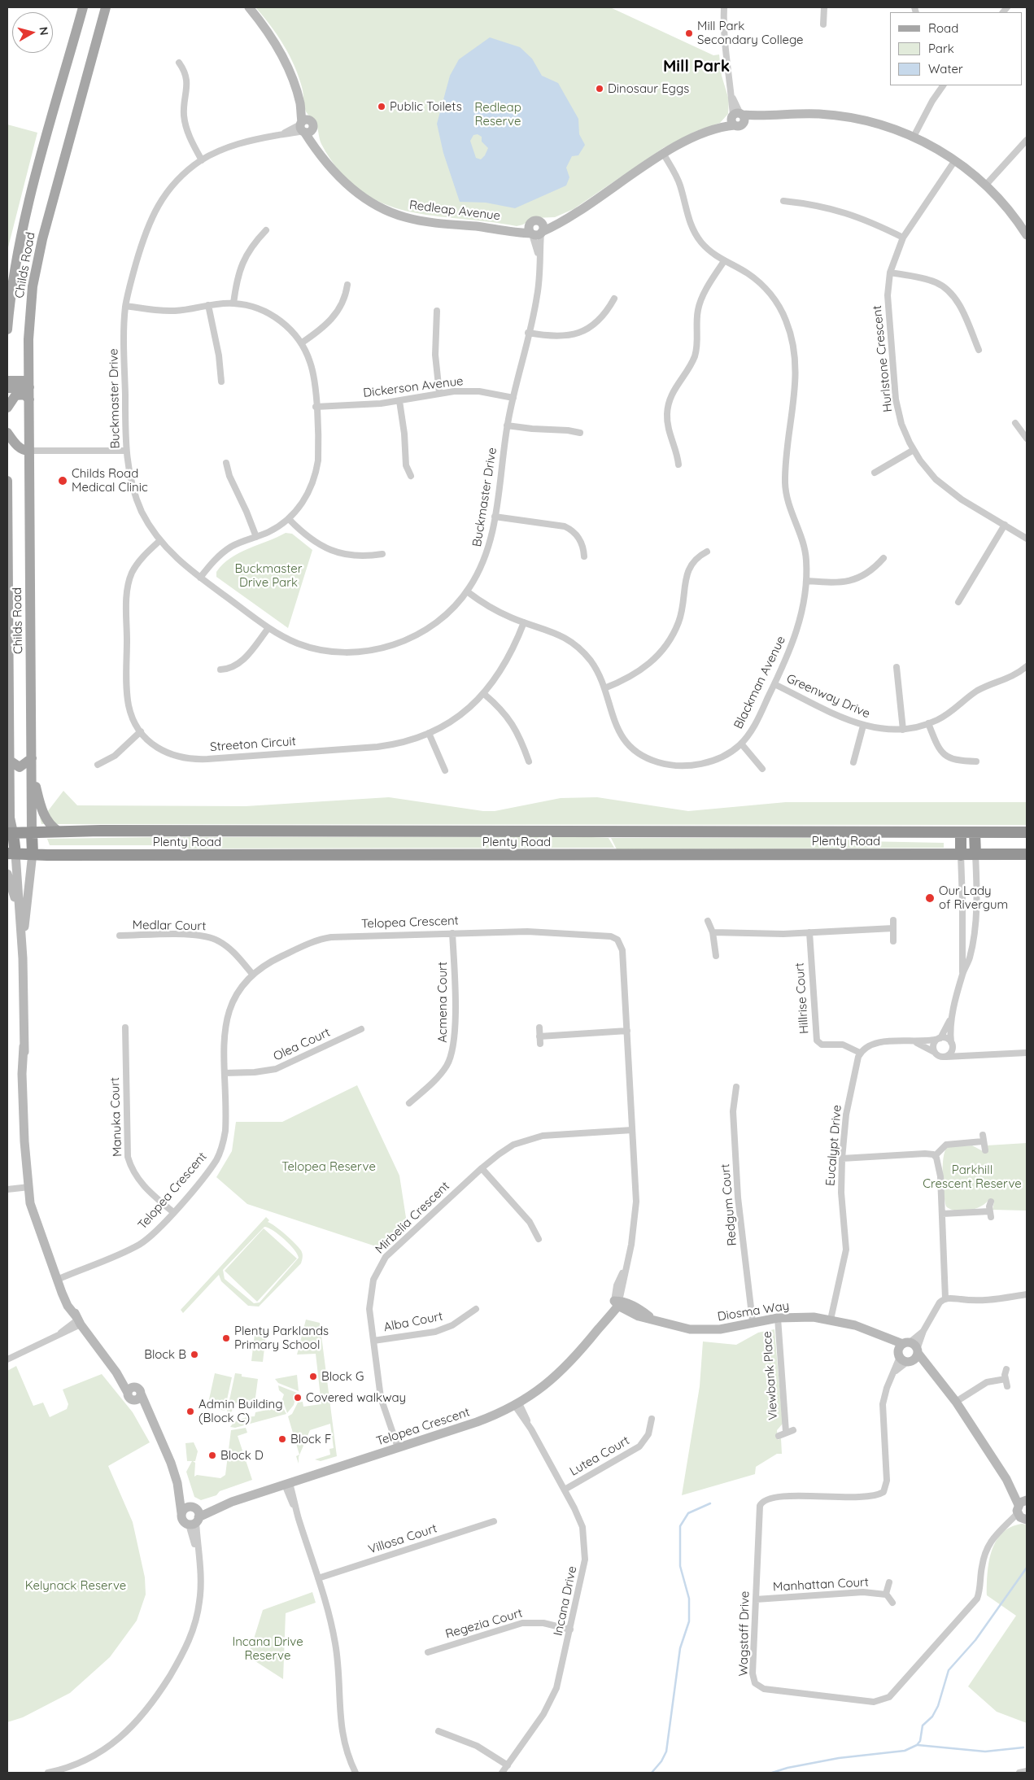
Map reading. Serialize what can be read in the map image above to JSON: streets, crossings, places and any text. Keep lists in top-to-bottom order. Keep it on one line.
{"streets":{"highway":["Childs Road","Plenty Road"],"street":["Redleap Avenue","Hurlstone Crescent","Dickerson Avenue","Buckmaster Drive","Blackman Avenue","Greenway Drive","Streeton Circuit","Telopea Crescent","Medlar Court","Hillrise Court","Acmena Court","Olea Court","Manuka Court","Eucalypt Drive","Redgum Court","Mirbelia Crescent","Diosma Way","Alba Court","Viewbank Place","Lutea Court","Villosa Court","Manhattan Court","Incana Drive","Regezia Court","Wagstaff Drive"]},"crossings":[["Redleap Avenue","Buckmaster Drive"],["Childs Road","Plenty Road"],["Dickerson Avenue","Buckmaster Drive"],["Buckmaster Drive","Blackman Avenue"],["Buckmaster Drive","Streeton Circuit"],["Blackman Avenue","Greenway Drive"],["Blackman Avenue","Streeton Circuit"],["Telopea Crescent","Medlar Court"],["Telopea Crescent","Acmena Court"],["Telopea Crescent","Olea Court"],["Telopea Crescent","Manuka Court"],["Telopea Crescent","Mirbelia Crescent"],["Telopea Crescent","Diosma Way"],["Telopea Crescent","Incana Drive"],["Hillrise Court","Eucalypt Drive"],["Eucalypt Drive","Diosma Way"],["Redgum Court","Diosma Way"],["Mirbelia Crescent","Alba Court"],["Diosma Way","Viewbank Place"],["Diosma Way","Wagstaff Drive"],["Lutea Court","Incana Drive"],["Manhattan Court","Wagstaff Drive"],["Incana Drive","Regezia Court"]],"districts":["Mill Park"],"parks":["Redleap Reserve","Buckmaster Drive Park","Telopea Reserve","Parkhill Crescent Reserve","Kelynack Reserve","Incana Drive Reserve"],"places":["Mill Park Secondary College","Dinosaur Eggs","Public Toilets","Childs Road Medical Clinic","Our Lady of Rivergum","Plenty Parklands Primary School","Block B","Block G","Covered walkway","Admin Building (Block C)","Block F","Block D"],"legend":["Road","Park","Water"],"north":"right"}
